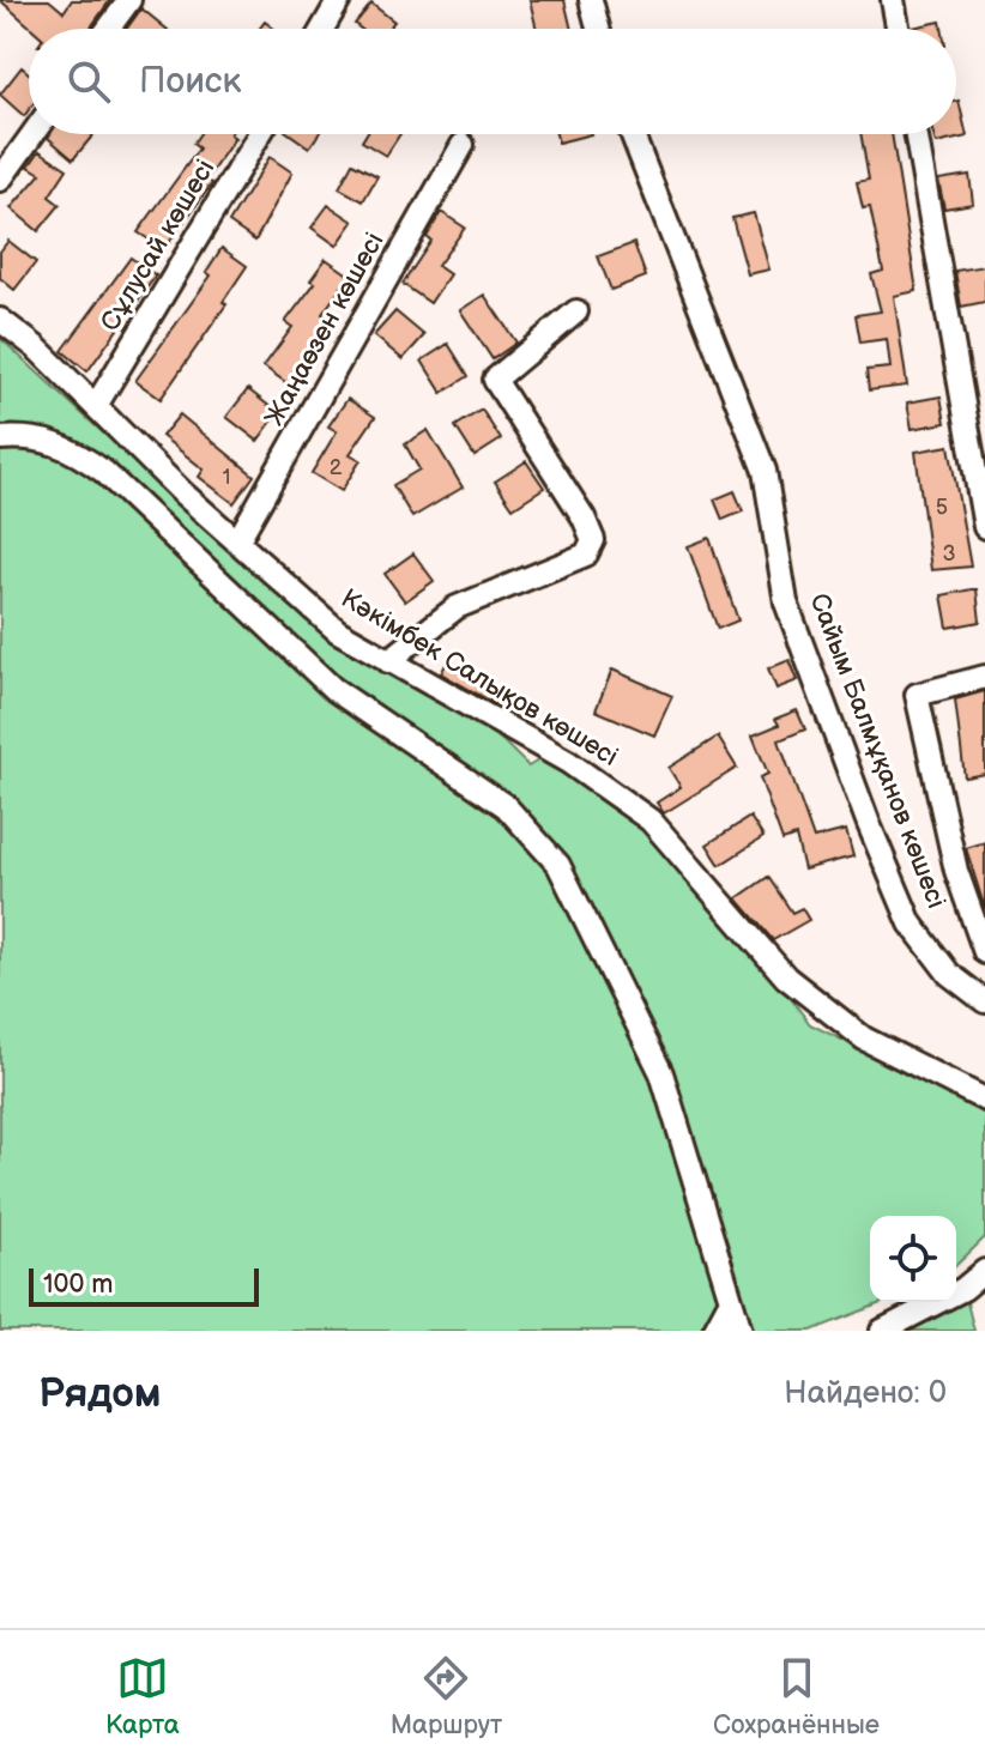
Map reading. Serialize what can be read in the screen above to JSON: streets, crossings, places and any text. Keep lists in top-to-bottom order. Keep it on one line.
{"streets":{"street":["Сұлусай көшесі","Жаңаөзен көшесі","Кәкімбек Салықов көшесі","Сайым Балмұқанов көшесі"]},"crossings":[["Сұлусай көшесі","Кәкімбек Салықов көшесі"],["Жаңаөзен көшесі","Кәкімбек Салықов көшесі"]],"house_numbers":["2","1","5","3"],"scale_bar":"100 m","page":{"search":"Поиск","scale":"100 m","heading":["Рядом","Найдено: 0"],"nav":["Карта","Маршрут","Сохранённые"]}}
